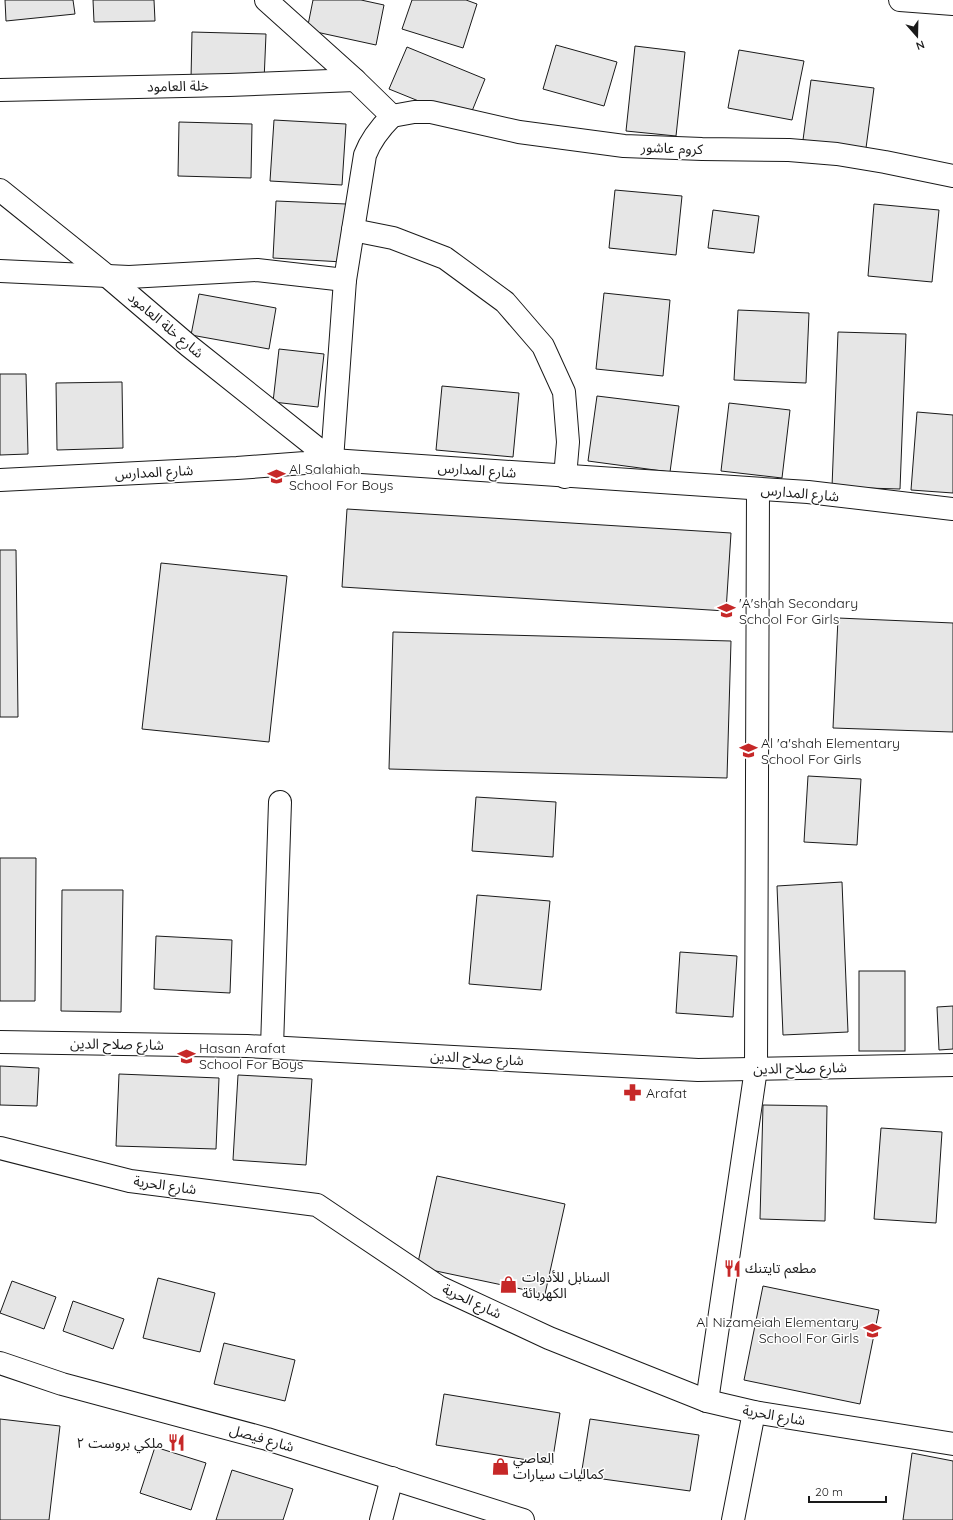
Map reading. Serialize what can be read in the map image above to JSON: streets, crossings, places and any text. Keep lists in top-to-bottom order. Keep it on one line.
{"streets":{"street":["خلة العامود","كروم عاشور","شارع خلة العامود","شارع المدارس","شارع صلاح الدين","شارع الحرية","شارع فيصل"]},"crossings":[["شارع خلة العامود","شارع المدارس"]],"places":{"school or university":["Al Salahiah School For Boys","'A'shah Secondary School For Girls","Al 'a'shah Elementary School For Girls","Hasan Arafat School For Boys","Al Nizameiah Elementary School For Girls"],"pharmacy":["Arafat"],"restaurant":["مطعم تايتنك","ملكي بروست ٢"],"shop":["السنابل للأدوات الكهربائة","العاصي كماليات سيارات"]},"scale_bar":"20 m","north":"bottom"}
